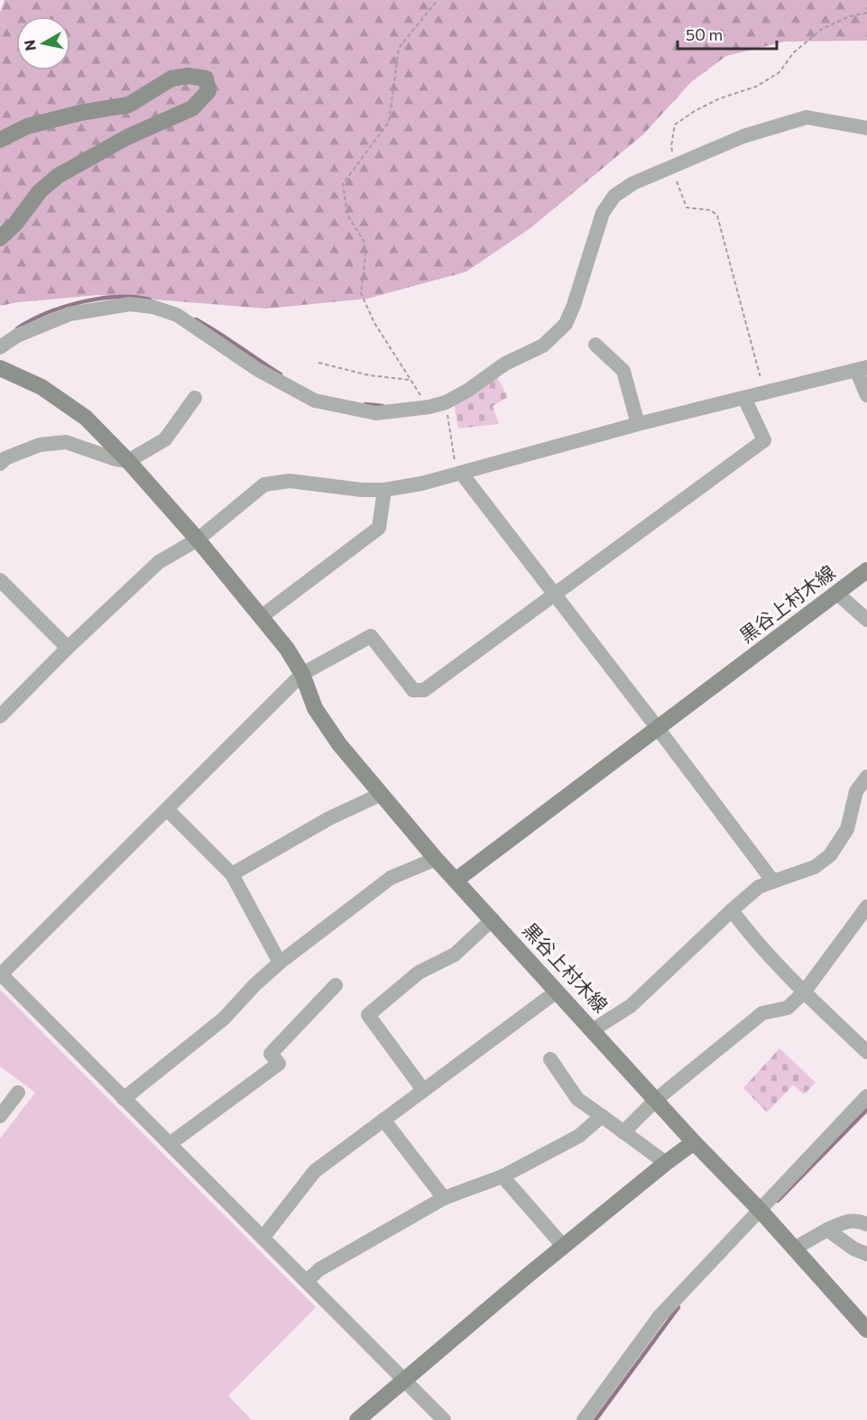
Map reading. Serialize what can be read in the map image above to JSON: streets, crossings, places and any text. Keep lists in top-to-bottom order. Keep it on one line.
{"streets":{"street":["黒谷上村木線"]},"scale_bar":"50 m","north":"left"}
